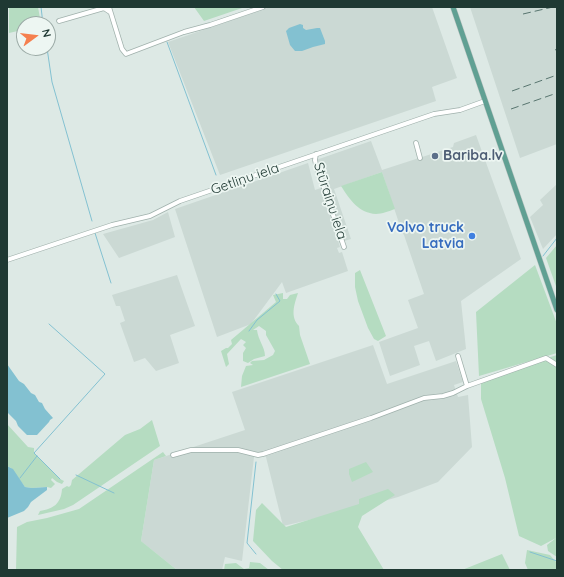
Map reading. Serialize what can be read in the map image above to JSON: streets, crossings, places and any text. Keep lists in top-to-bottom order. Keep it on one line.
{"streets":{"street":["Getliņu iela","Stūraiņu iela"]},"crossings":[["Getliņu iela","Stūraiņu iela"]],"places":["Bariba.lv","Volvo truck Latvia"],"north":"right"}
